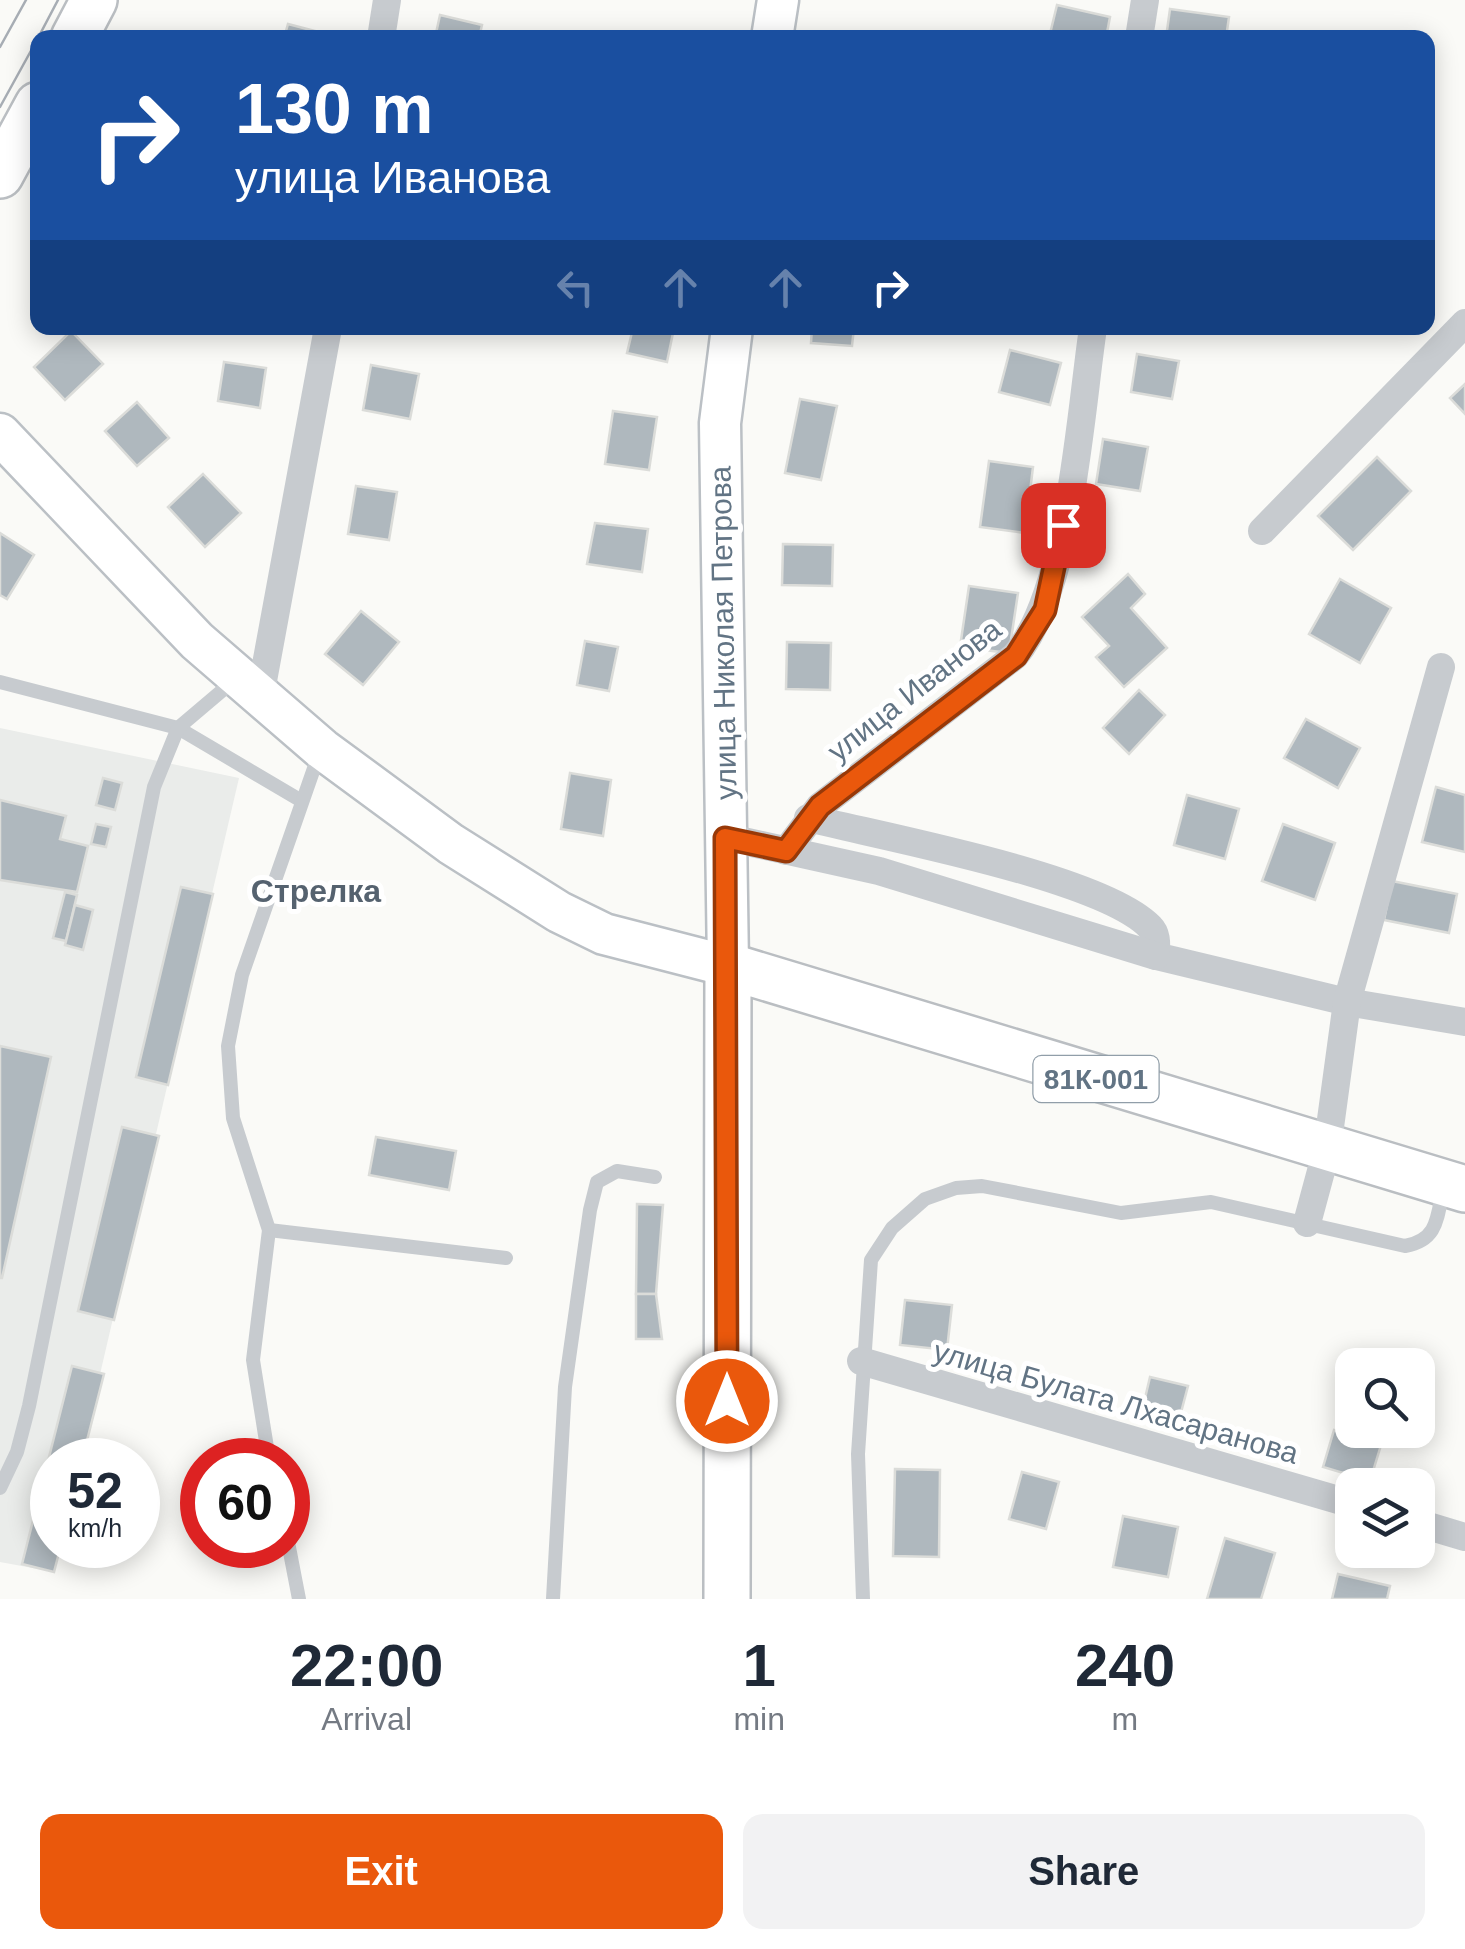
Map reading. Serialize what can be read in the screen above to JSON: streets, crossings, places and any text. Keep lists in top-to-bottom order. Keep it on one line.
{"streets":{"main road":["улица Николая Петрова","81К-001"],"street":["улица Иванова","улица Булата Лхасаранова"]},"crossings":[["улица Николая Петрова","81К-001"]],"districts":["Стрелка"],"page":{"turn":["130 m","улица Иванова"],"speed":"52 km/h","limit":"60","eta":["22:00","Arrival","1","min","240","m"],"buttons":["Exit","Share"]}}
